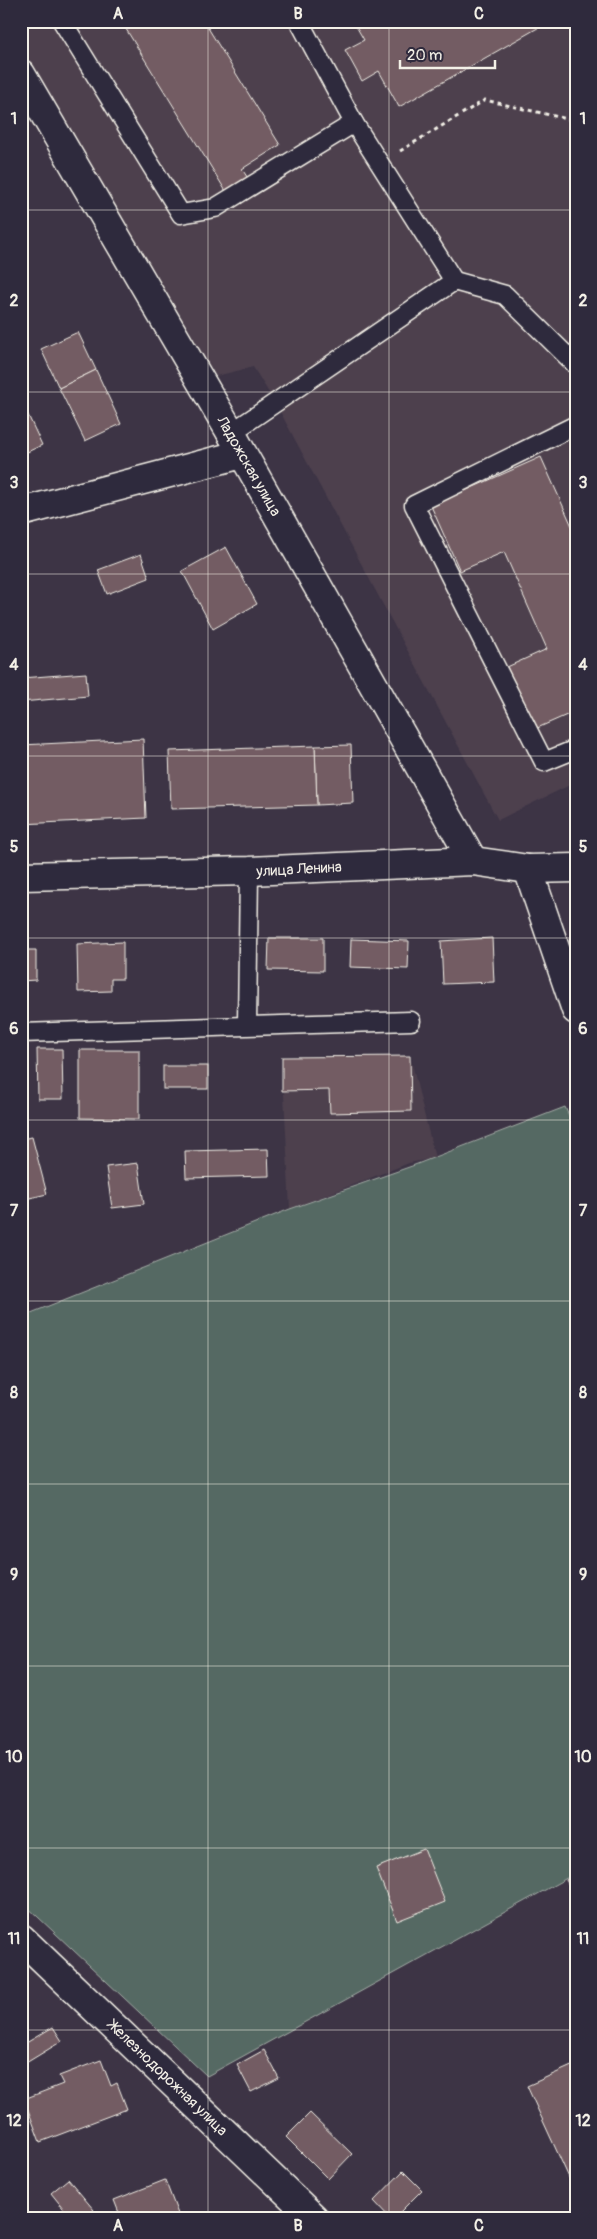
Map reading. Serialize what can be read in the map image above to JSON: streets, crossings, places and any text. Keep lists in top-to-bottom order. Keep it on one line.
{"streets":{"street":["Ладожская улица","улица Ленина","Железнодорожная улица"]},"crossings":[["Ладожская улица","улица Ленина"]],"scale_bar":"20 m","grid":{"columns":["A","B","C"],"rows":["1","2","3","4","5","6","7","8","9","10","11","12"]}}
